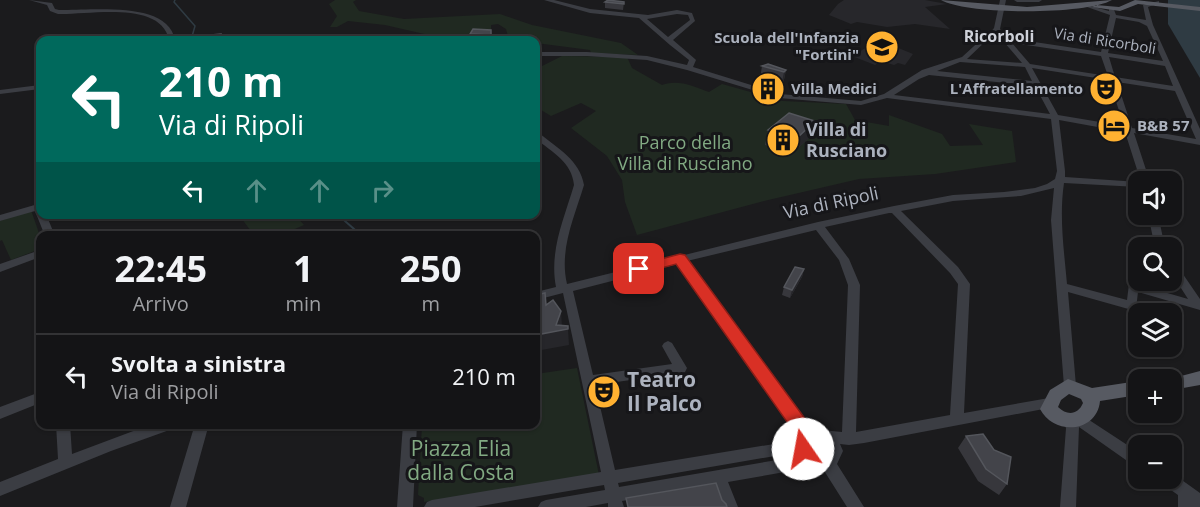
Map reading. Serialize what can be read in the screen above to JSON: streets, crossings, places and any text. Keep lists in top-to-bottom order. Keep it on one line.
{"streets":{"street":["Via di Ricorboli","Via di Ripoli"]},"districts":["Ricorboli"],"parks":["Parco della Villa di Rusciano","Piazza Elia dalla Costa"],"places":{"school or university":["Scuola dell'Infanzia \"Fortini\""],"building":["Villa Medici","Villa di Rusciano"],"theatre":["L'Affratellamento","Teatro Il Palco"],"hotel":["B&B 57"]},"page":{"turn":["210 m","Via di Ripoli"],"map_buttons":["+","−"],"eta":["22:45","Arrivo","1","min","250","m"],"list":[{"name":"Svolta a sinistra","note":"Via di Ripoli","value":"210 m"}]}}
